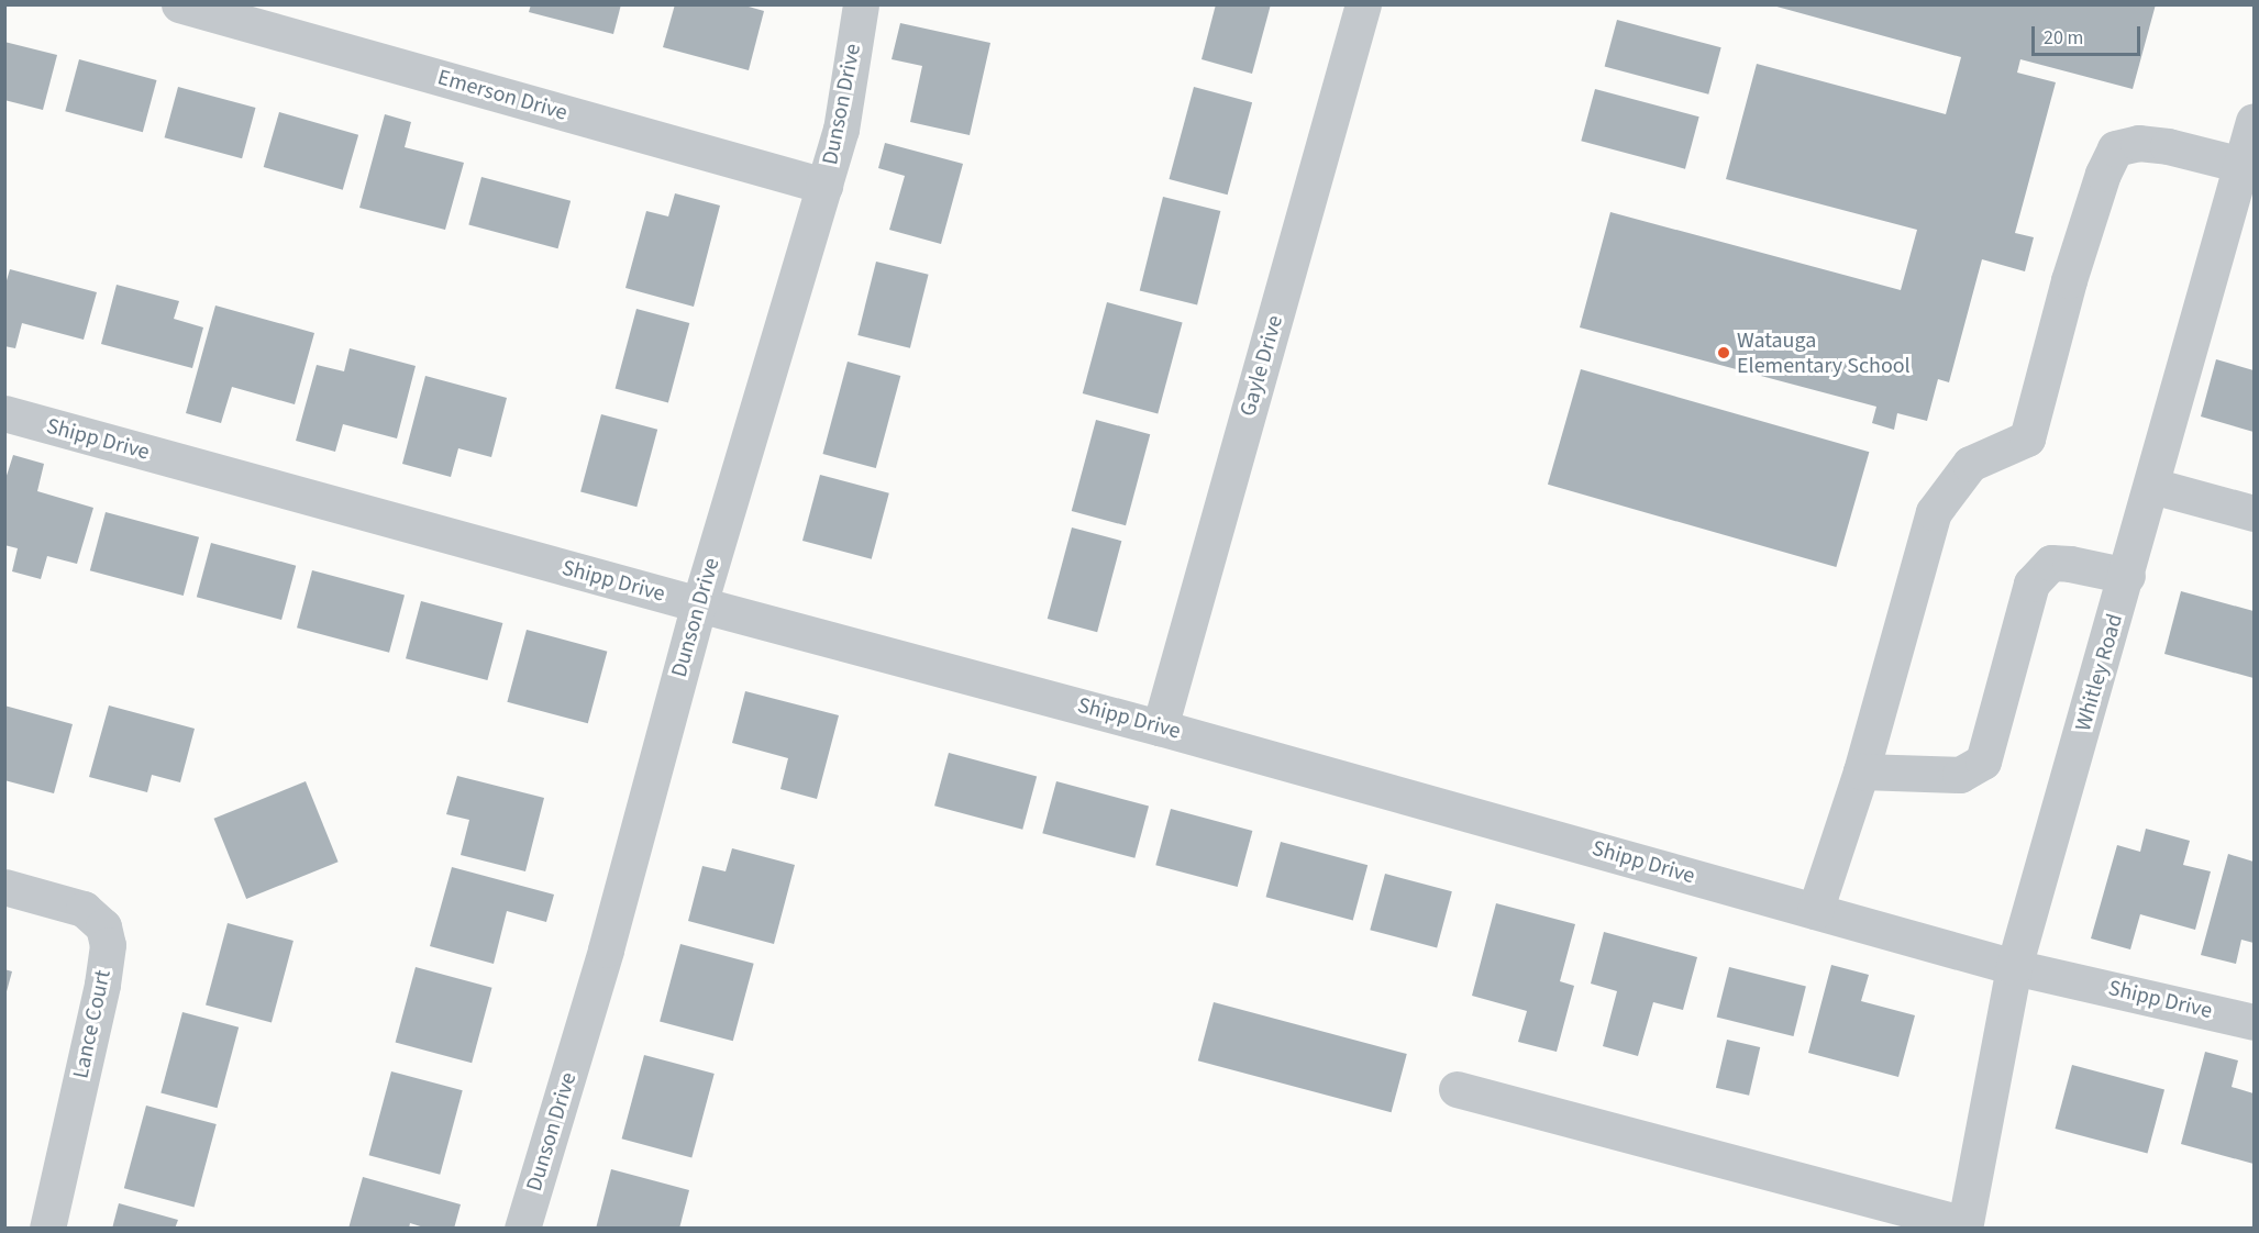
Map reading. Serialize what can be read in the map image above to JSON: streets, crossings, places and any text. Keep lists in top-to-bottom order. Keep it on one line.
{"streets":{"street":["Emerson Drive","Dunson Drive","Gayle Drive","Shipp Drive","Whitley Road","Lance Court"]},"crossings":[["Emerson Drive","Dunson Drive"],["Dunson Drive","Shipp Drive"],["Gayle Drive","Shipp Drive"],["Shipp Drive","Whitley Road"]],"places":["Watauga Elementary School"],"scale_bar":"20 m"}
